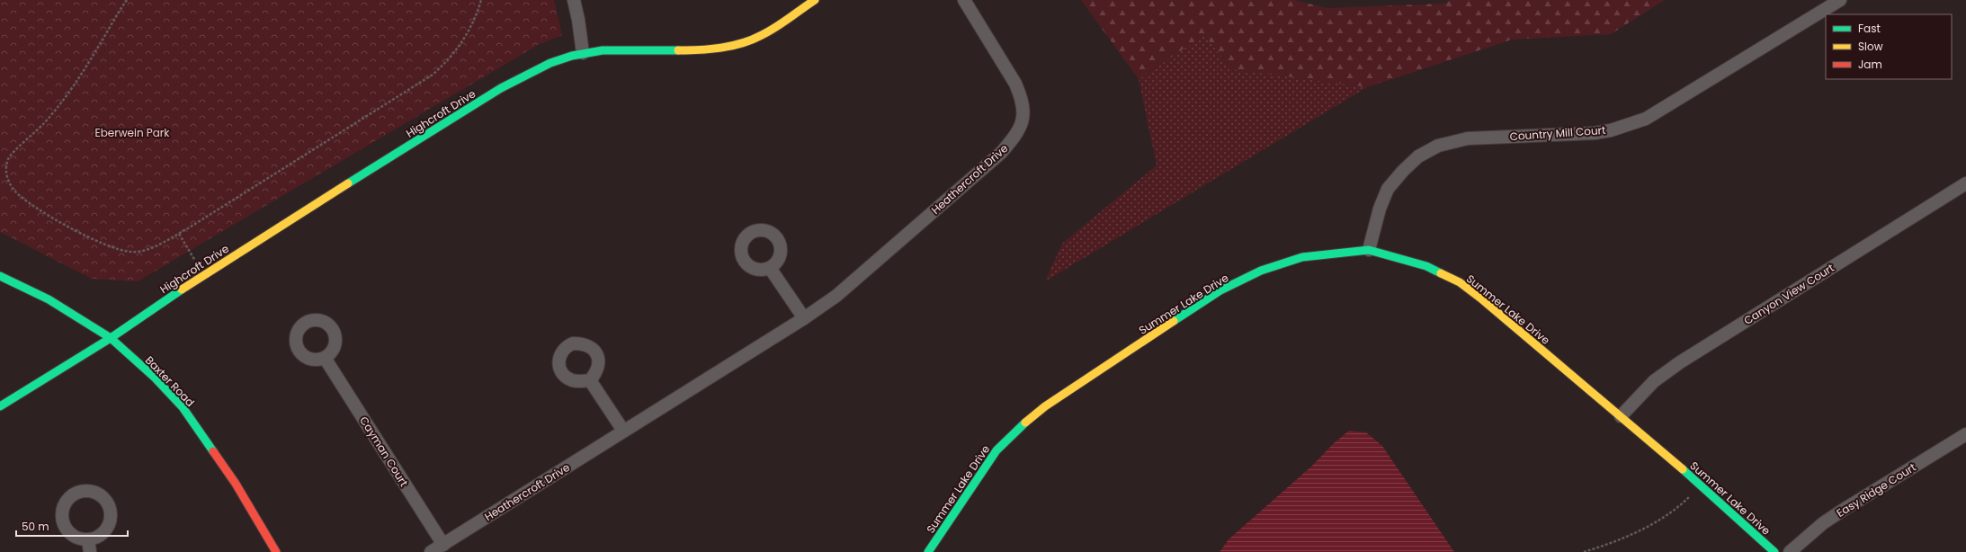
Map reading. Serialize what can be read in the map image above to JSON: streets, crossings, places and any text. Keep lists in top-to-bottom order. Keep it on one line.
{"streets":{"street":["Highcroft Drive","Country Mill Court","Heathercroft Drive","Canyon View Court","Summer Lake Drive","Baxter Road","Cayman Court","Easy Ridge Court"]},"crossings":[["Highcroft Drive","Baxter Road"],["Country Mill Court","Summer Lake Drive"],["Heathercroft Drive","Cayman Court"],["Canyon View Court","Summer Lake Drive"]],"parks":["Eberwein Park"],"legend":["Fast","Slow","Jam"],"scale_bar":"50 m"}
